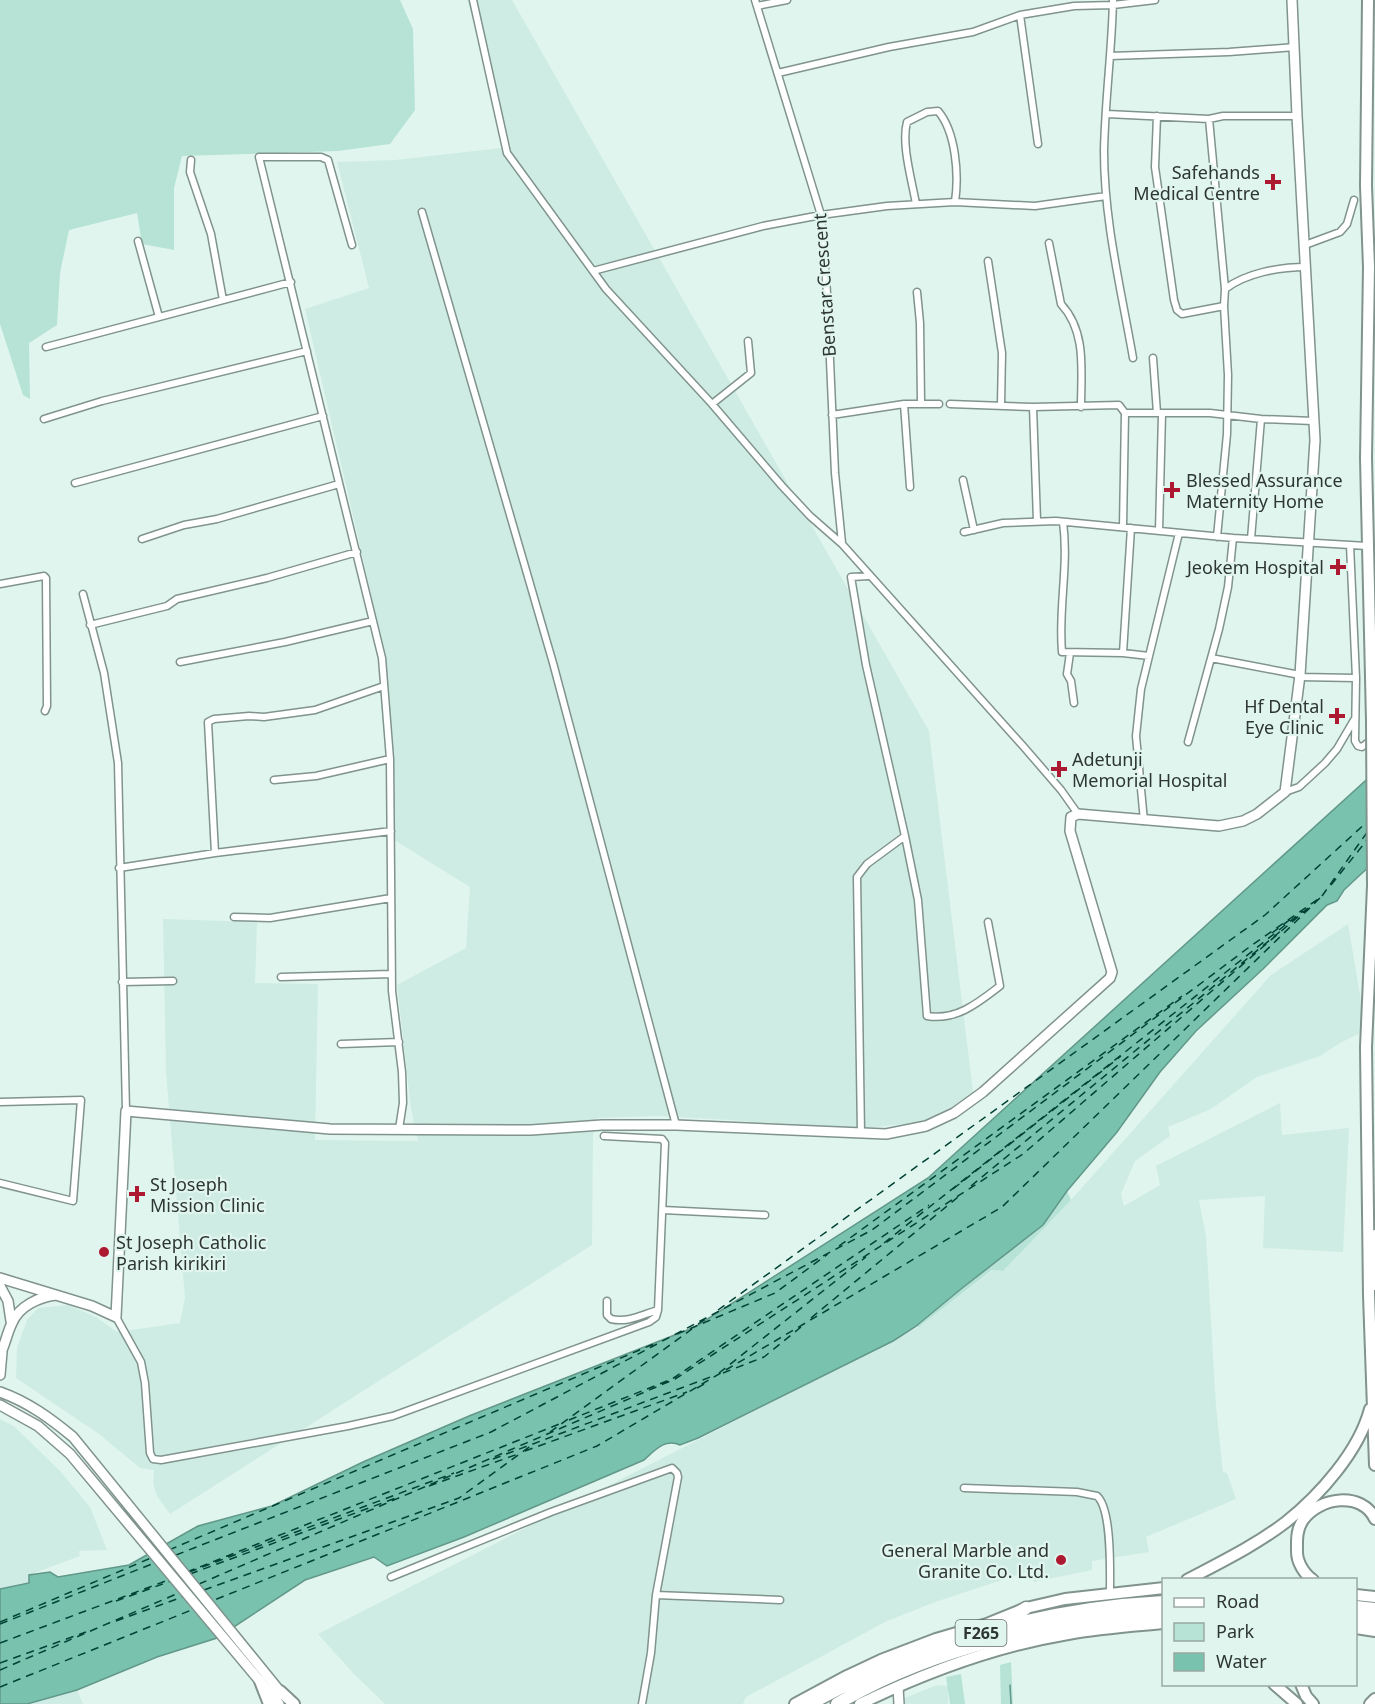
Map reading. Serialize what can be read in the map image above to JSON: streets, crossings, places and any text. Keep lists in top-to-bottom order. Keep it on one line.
{"streets":{"highway":["F265"],"street":["Benstar Crescent"]},"places":{"health":["Safehands Medical Centre","Blessed Assurance Maternity Home","Jeokem Hospital","Hf Dental Eye Clinic","Adetunji Memorial Hospital","St Joseph Mission Clinic"],"other":["St Joseph Catholic Parish kirikiri","General Marble and Granite Co. Ltd."]},"legend":["Road","Park","Water"]}
